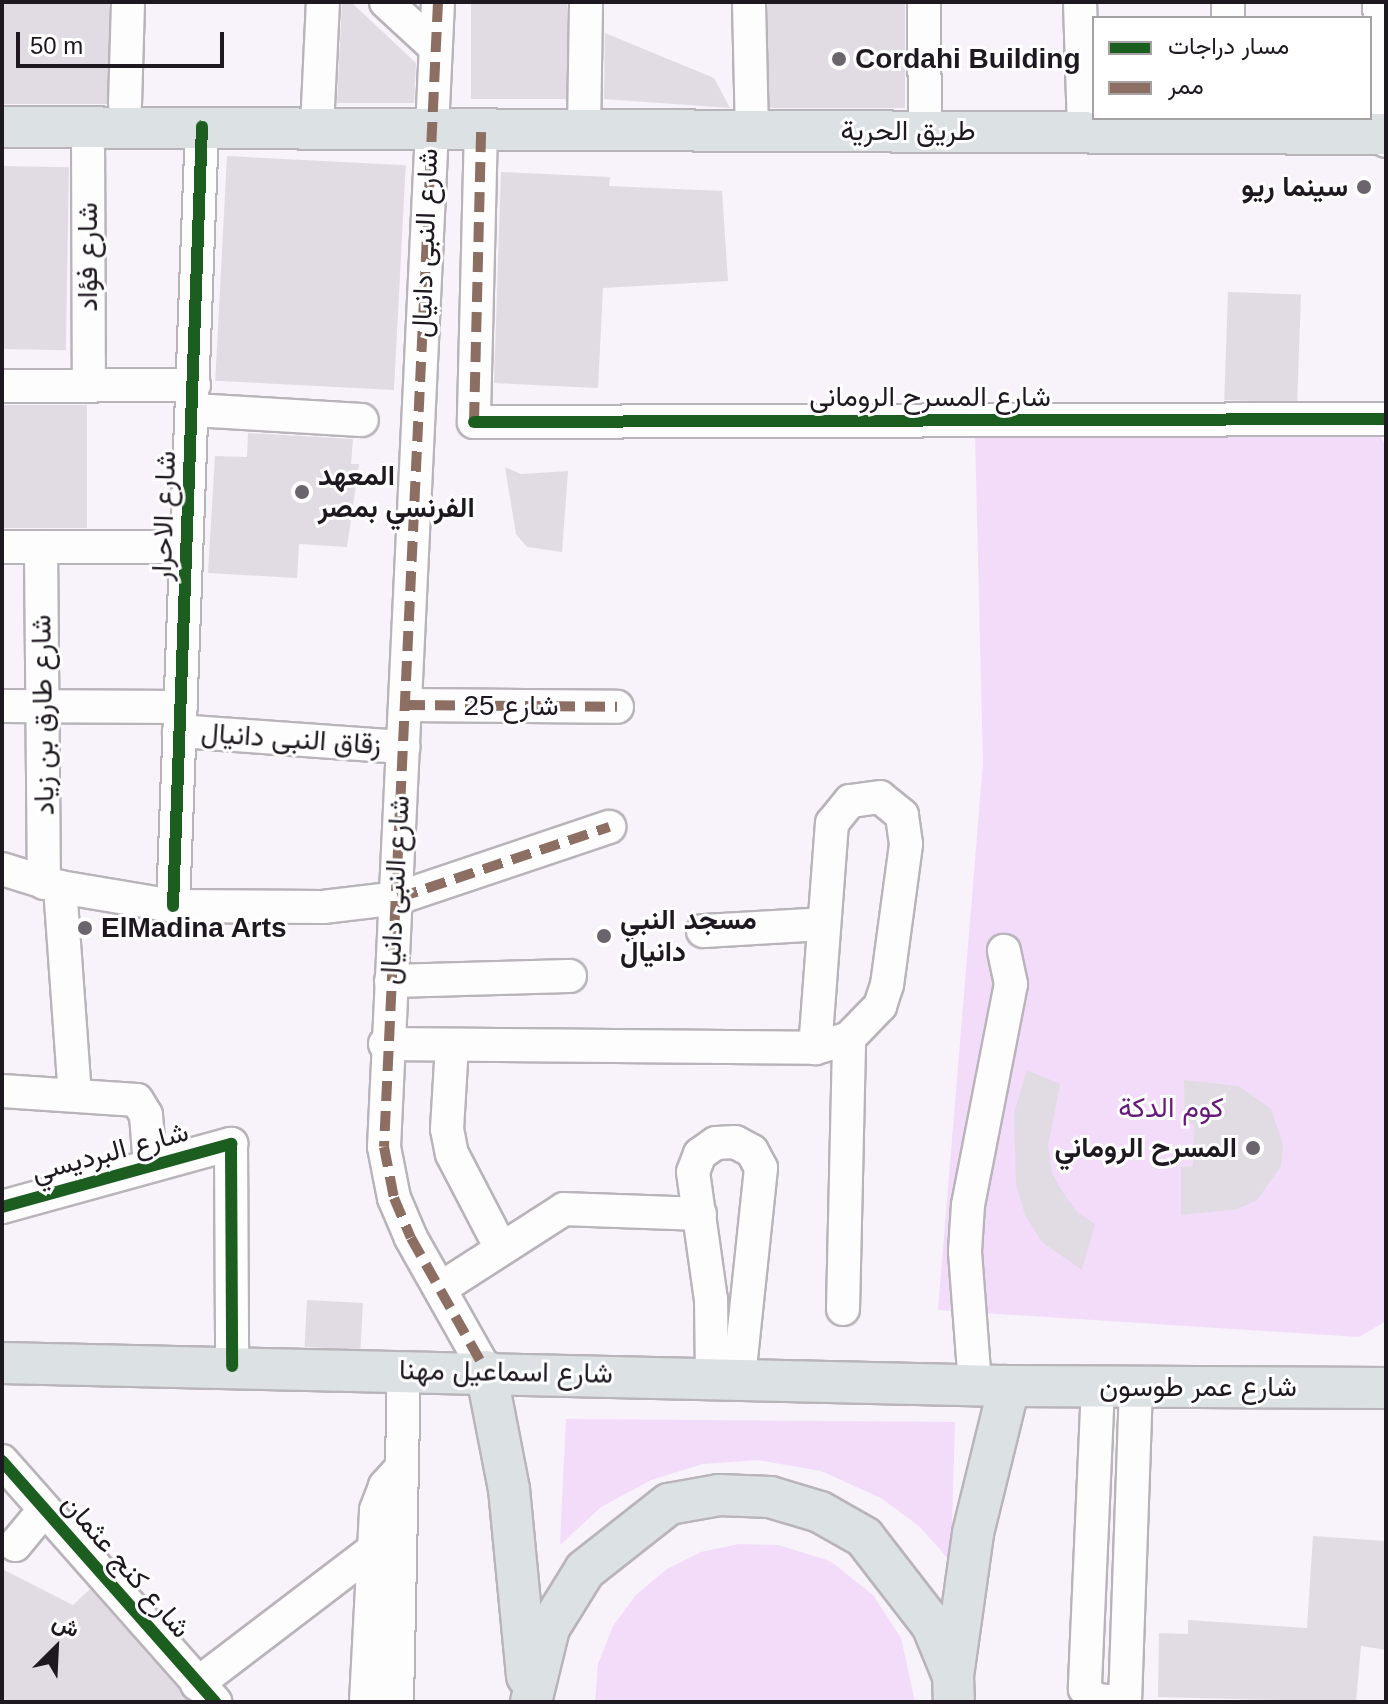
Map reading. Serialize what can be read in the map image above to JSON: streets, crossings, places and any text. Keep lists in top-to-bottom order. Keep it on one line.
{"streets":{"main road":["طريق الحرية","شارع اسماعيل مهنا","شارع عمر طوسون"],"street":["شارع النبى دانيال","شارع فؤاد","شارع المسرح الرومانى","شارع الاحرار","شارع 25","شارع طارق بن زياد","زقاق النبى دانيال","شارع البرديسي","شارع كنج عثمان"]},"crossings":[["طريق الحرية","شارع النبى دانيال"],["طريق الحرية","شارع فؤاد"],["طريق الحرية","شارع المسرح الرومانى"],["طريق الحرية","شارع الاحرار"],["شارع النبى دانيال","شارع 25"],["شارع النبى دانيال","زقاق النبى دانيال"],["شارع النبى دانيال","شارع اسماعيل مهنا"],["شارع الاحرار","زقاق النبى دانيال"],["شارع طارق بن زياد","زقاق النبى دانيال"],["شارع البرديسي","شارع اسماعيل مهنا"],["شارع اسماعيل مهنا","شارع عمر طوسون"]],"parks":["كوم الدكة"],"places":["Cordahi Building","سينما ريو","المعهد الفرنسي بمصر","ElMadina Arts","مسجد النبي دانيال","المسرح الروماني"],"legend":["مسار دراجات","ممر"],"scale_bar":"50 m","north":"top right"}
